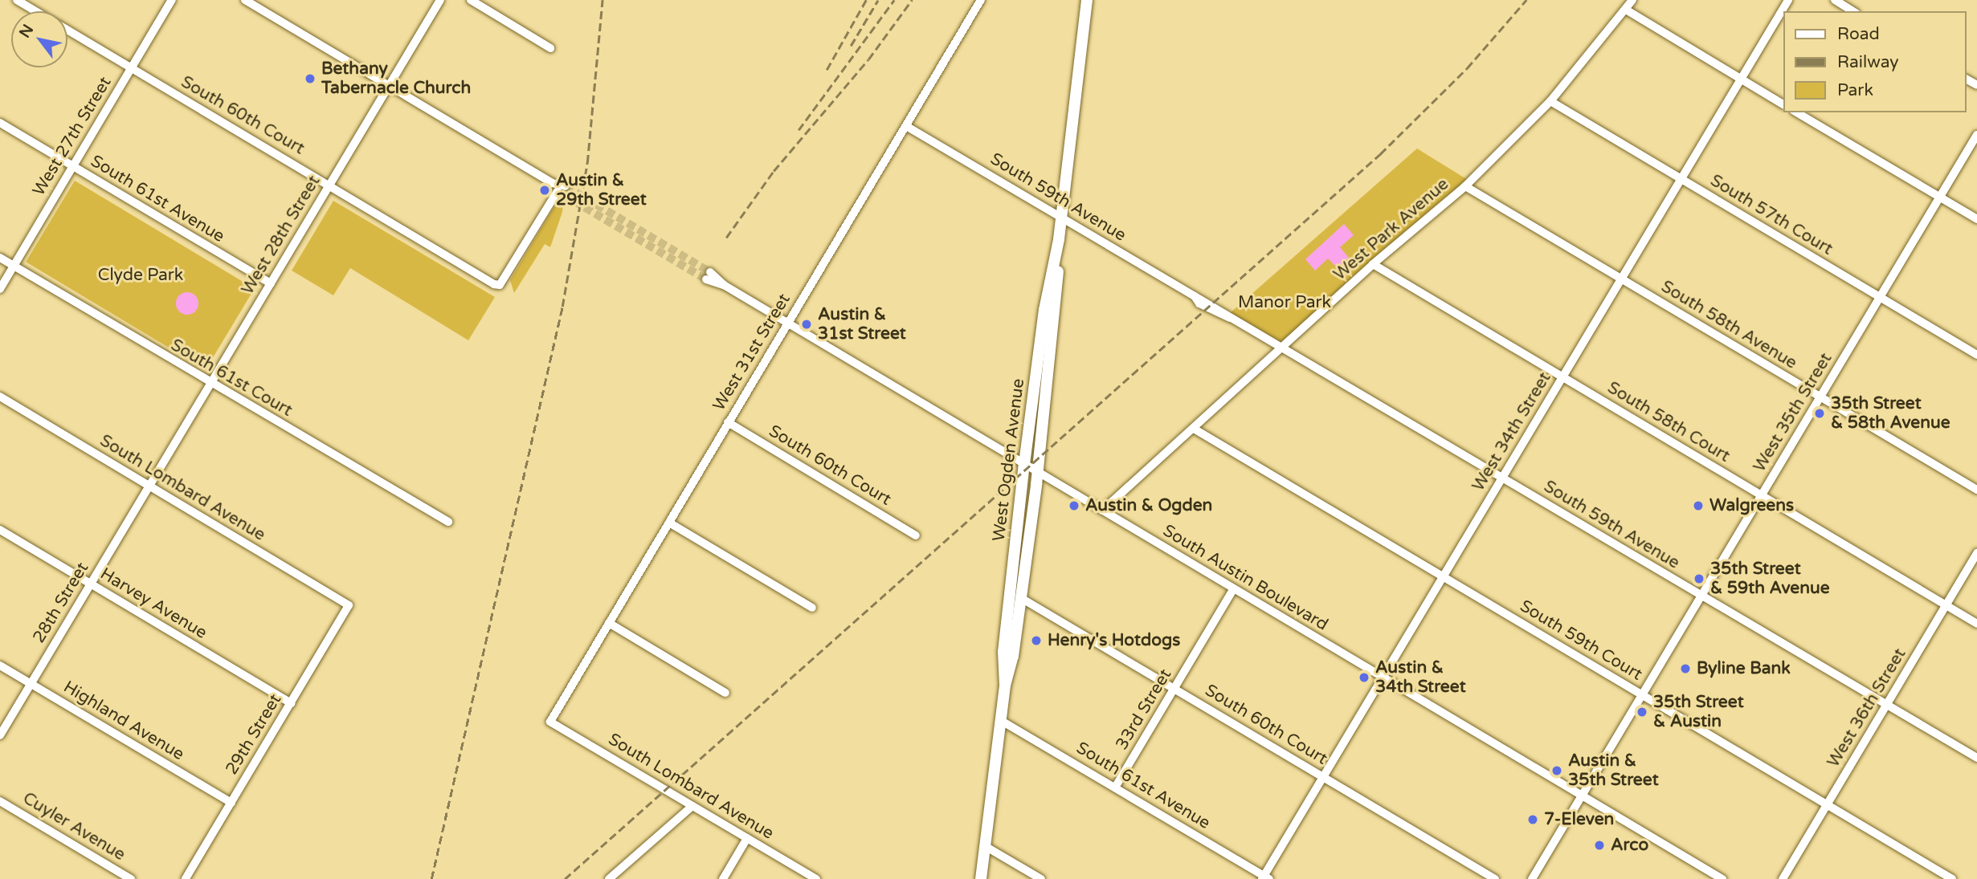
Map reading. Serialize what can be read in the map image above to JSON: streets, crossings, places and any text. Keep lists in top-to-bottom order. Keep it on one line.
{"streets":{"main road":["West Ogden Avenue"],"street":["South 60th Court","West 27th Street","South 59th Avenue","South 61st Avenue","South 57th Court","West Park Avenue","West 28th Street","South 58th Avenue","West 31st Street","South 61st Court","West 35th Street","South 58th Court","West 34th Street","South Lombard Avenue","South Austin Boulevard","28th Street","Harvey Avenue","South 59th Court","West 36th Street","33rd Street","Highland Avenue","29th Street","Cuyler Avenue"]},"crossings":[["South 60th Court","West 27th Street"],["South 60th Court","West 28th Street"],["South 60th Court","West 31st Street"],["South 60th Court","West 34th Street"],["South 60th Court","West Ogden Avenue"],["South 60th Court","33rd Street"],["West 27th Street","South 61st Avenue"],["West 27th Street","South 61st Court"],["South 59th Avenue","West Park Avenue"],["South 59th Avenue","West 31st Street"],["South 59th Avenue","West 35th Street"],["South 59th Avenue","West 34th Street"],["South 59th Avenue","West Ogden Avenue"],["South 59th Avenue","West 36th Street"],["South 61st Avenue","West 28th Street"],["South 61st Avenue","West 34th Street"],["South 61st Avenue","West Ogden Avenue"],["South 61st Avenue","33rd Street"],["South 57th Court","West Park Avenue"],["South 57th Court","West 35th Street"],["South 57th Court","West 34th Street"],["West Park Avenue","South 58th Avenue"],["West Park Avenue","South 58th Court"],["West Park Avenue","South Austin Boulevard"],["West Park Avenue","South 59th Court"],["West 28th Street","South 61st Court"],["West 28th Street","South Lombard Avenue"],["West 28th Street","28th Street"],["South 58th Avenue","West 35th Street"],["South 58th Avenue","West 34th Street"],["West 31st Street","South Lombard Avenue"],["West 31st Street","South Austin Boulevard"],["West 35th Street","South 58th Court"],["West 35th Street","South Austin Boulevard"],["West 35th Street","South 59th Court"],["South 58th Court","West 34th Street"],["South 58th Court","West 36th Street"],["West 34th Street","South Austin Boulevard"],["West 34th Street","South 59th Court"],["West Ogden Avenue","South Austin Boulevard"],["South Lombard Avenue","28th Street"],["South Lombard Avenue","29th Street"],["South Austin Boulevard","33rd Street"],["28th Street","Harvey Avenue"],["28th Street","Highland Avenue"],["Harvey Avenue","29th Street"],["South 59th Court","West 36th Street"],["Highland Avenue","29th Street"]],"parks":["Clyde Park","Manor Park"],"places":["Bethany Tabernacle Church","Austin & 29th Street","Austin & 31st Street","35th Street & 58th Avenue","Austin & Ogden","Walgreens","35th Street & 59th Avenue","Henry's Hotdogs","Byline Bank","Austin & 34th Street","35th Street & Austin","Austin & 35th Street","7-Eleven","Arco"],"legend":["Road","Railway","Park"],"north":"top left"}
